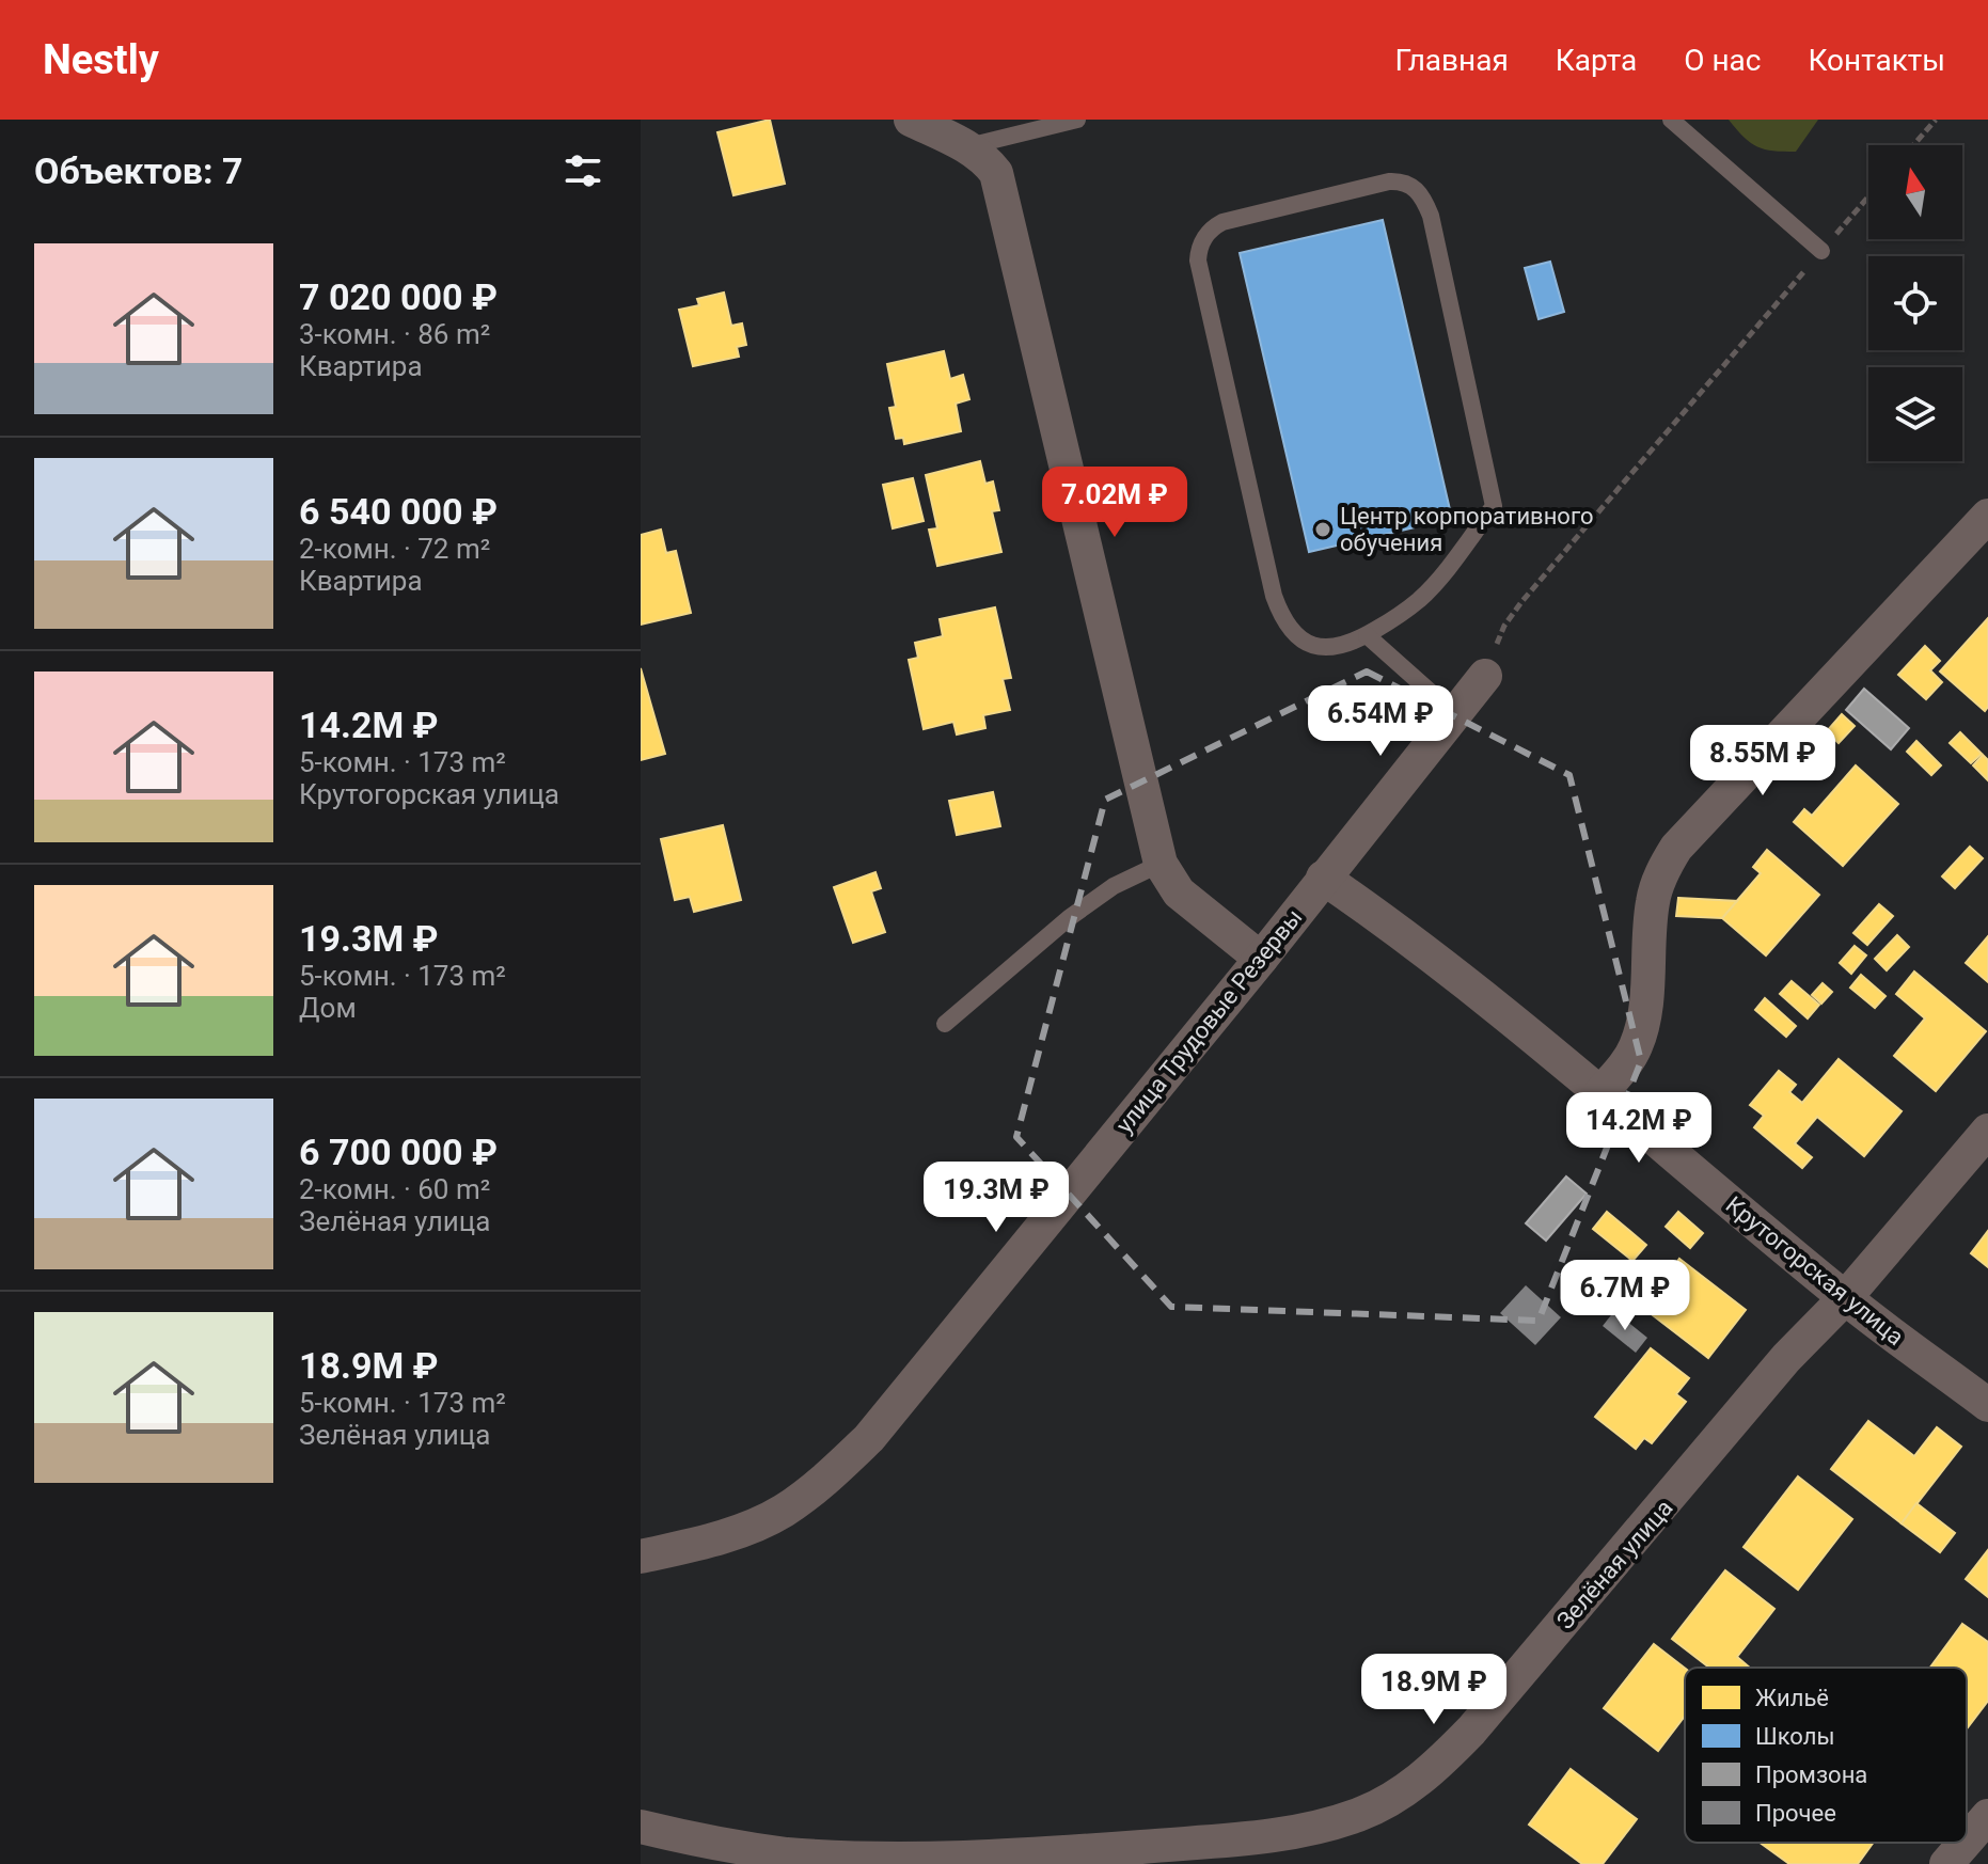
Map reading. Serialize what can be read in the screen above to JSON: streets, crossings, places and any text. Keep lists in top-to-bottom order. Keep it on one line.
{"streets":{"street":["улица Трудовые Резервы","Крутогорская улица","Зелёная улица"]},"crossings":[["улица Трудовые Резервы","Крутогорская улица"],["Крутогорская улица","Зелёная улица"]],"places":["Центр корпоративного обучения"],"legend":["Жильё","Школы","Промзона","Прочее"],"north":"top","page":{"header":"Nestly","nav":["Главная","Карта","О нас","Контакты"],"heading":"Объектов: 7","list":[{"name":"7 020 000 ₽","note":"3-комн. · 86 m² · Квартира"},{"name":"6 540 000 ₽","note":"2-комн. · 72 m² · Квартира"},{"name":"14.2M ₽","note":"5-комн. · 173 m² · Крутогорская улица"},{"name":"19.3M ₽","note":"5-комн. · 173 m² · Дом"},{"name":"6 700 000 ₽","note":"2-комн. · 60 m² · Зелёная улица"},{"name":"18.9M ₽","note":"5-комн. · 173 m² · Зелёная улица"}],"price":["7.02M ₽","6.54M ₽","8.55M ₽","14.2M ₽","19.3M ₽","6.7M ₽","18.9M ₽"]}}
